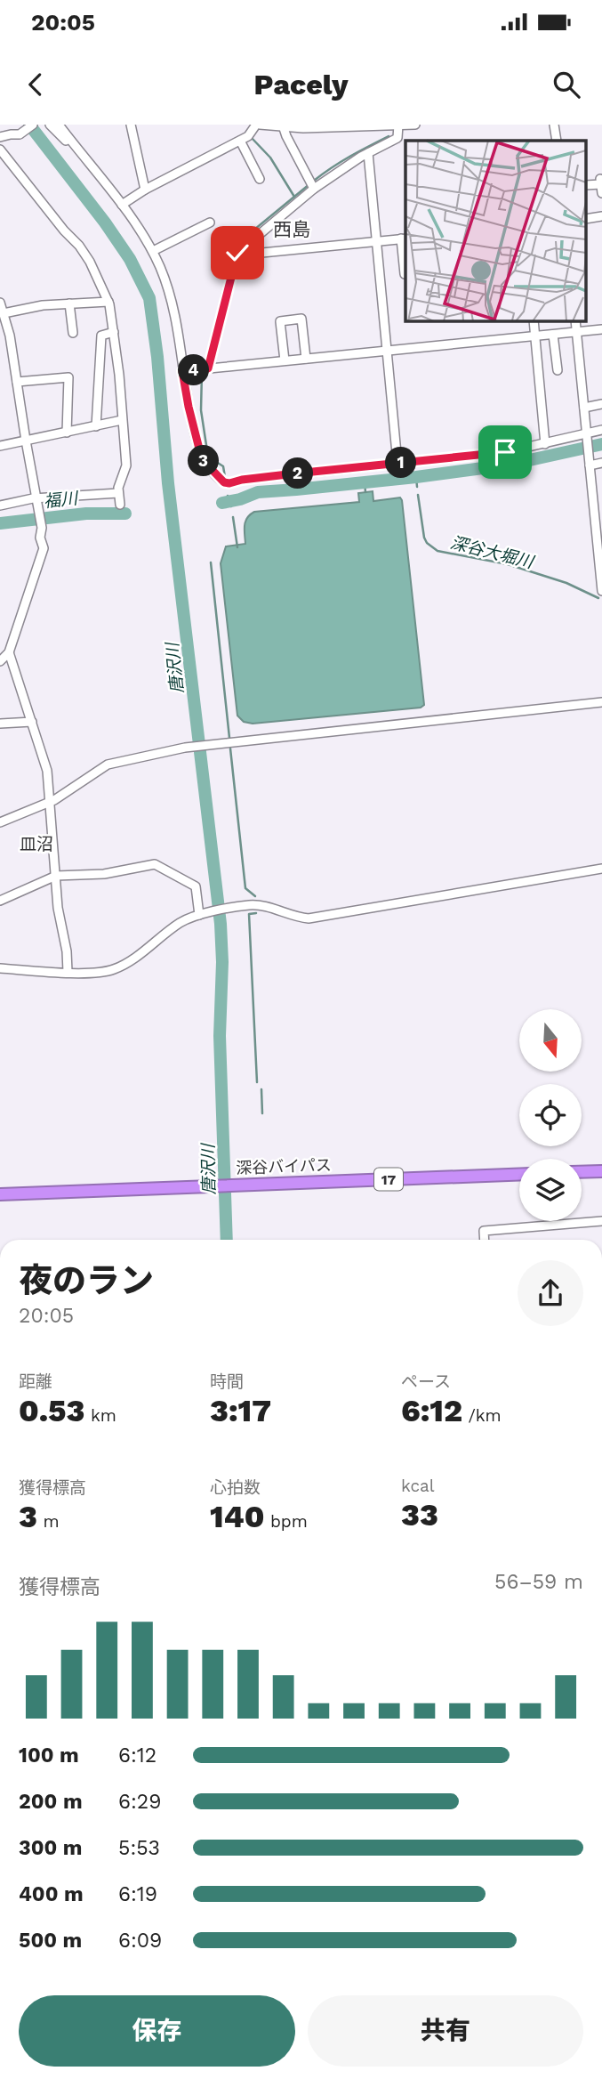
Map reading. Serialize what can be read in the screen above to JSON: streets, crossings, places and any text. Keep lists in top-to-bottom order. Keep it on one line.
{"streets":{"highway":["深谷バイパス","17"]},"districts":["西島","皿沼"],"water":["福川","深谷大堀川","唐沢川"],"north":"bottom","page":{"status":"20:05","header":"Pacely","pins":["4","3","1","2"],"heading":["夜のラン","20:05"],"stats":[["距離","0.53 km"],["時間","3:17"],["ペース","6:12 /km"],["獲得標高","3 m"],["心拍数","140 bpm"],["kcal","33"]],"chart":["獲得標高","56–59 m"],"list":[{"name":"100 m","note":"6:12"},{"name":"200 m","note":"6:29"},{"name":"300 m","note":"5:53"},{"name":"400 m","note":"6:19"},{"name":"500 m","note":"6:09"}],"buttons":["保存","共有"]}}
